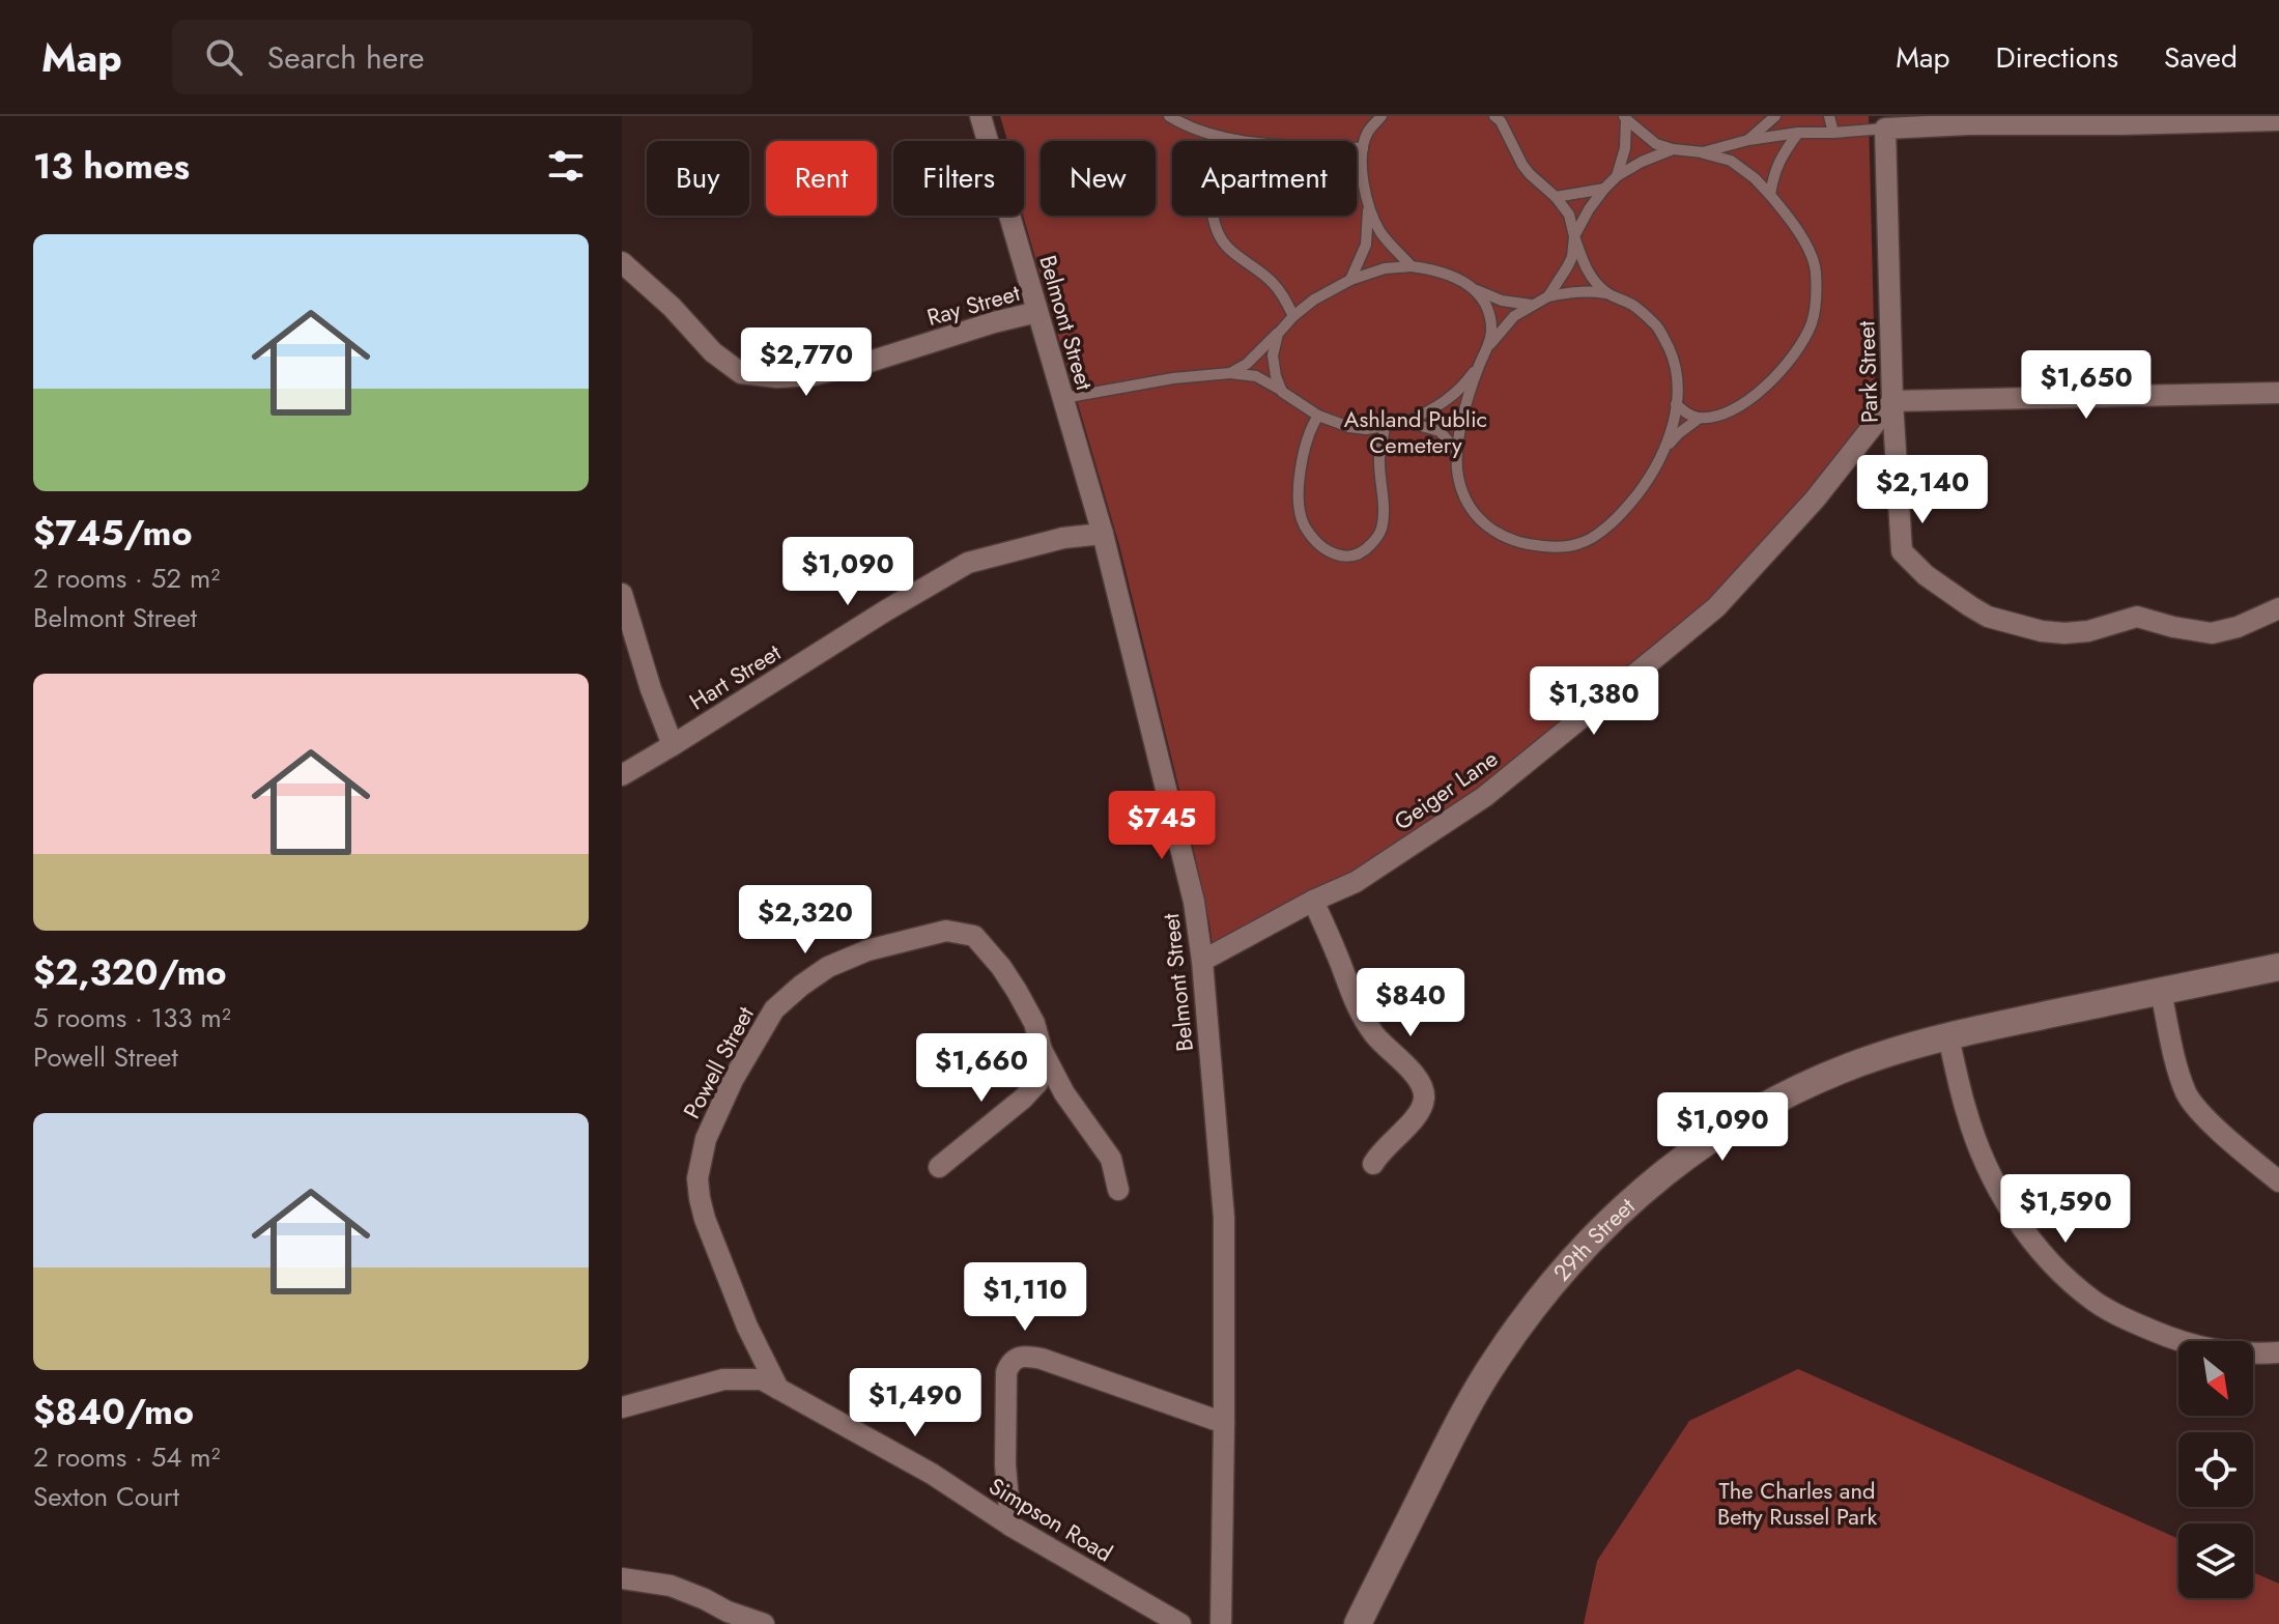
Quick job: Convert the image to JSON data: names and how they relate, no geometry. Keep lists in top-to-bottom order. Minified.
{"streets":{"street":["Ray Street","Belmont Street","Park Street","Hart Street","Geiger Lane","Powell Street","29th Street","Simpson Road"]},"crossings":[["Ray Street","Belmont Street"],["Belmont Street","Hart Street"],["Belmont Street","Geiger Lane"],["Park Street","Geiger Lane"],["Powell Street","Simpson Road"]],"parks":["Ashland Public Cemetery","The Charles and Betty Russel Park"],"north":"bottom right","page":{"header":"Map","search":"Search here","nav":["Map","Directions","Saved"],"heading":"13 homes","chip":["Buy","Rent","Filters","New","Apartment"],"list":[{"name":"$745/mo","note":"2 rooms · 52 m² · Belmont Street"},{"name":"$2,320/mo","note":"5 rooms · 133 m² · Powell Street"},{"name":"$840/mo","note":"2 rooms · 54 m² · Sexton Court"}],"price":["$2,770","$1,650","$2,140","$1,090","$1,380","$745","$2,320","$840","$1,660","$1,090","$1,590","$1,110","$1,490"]}}
